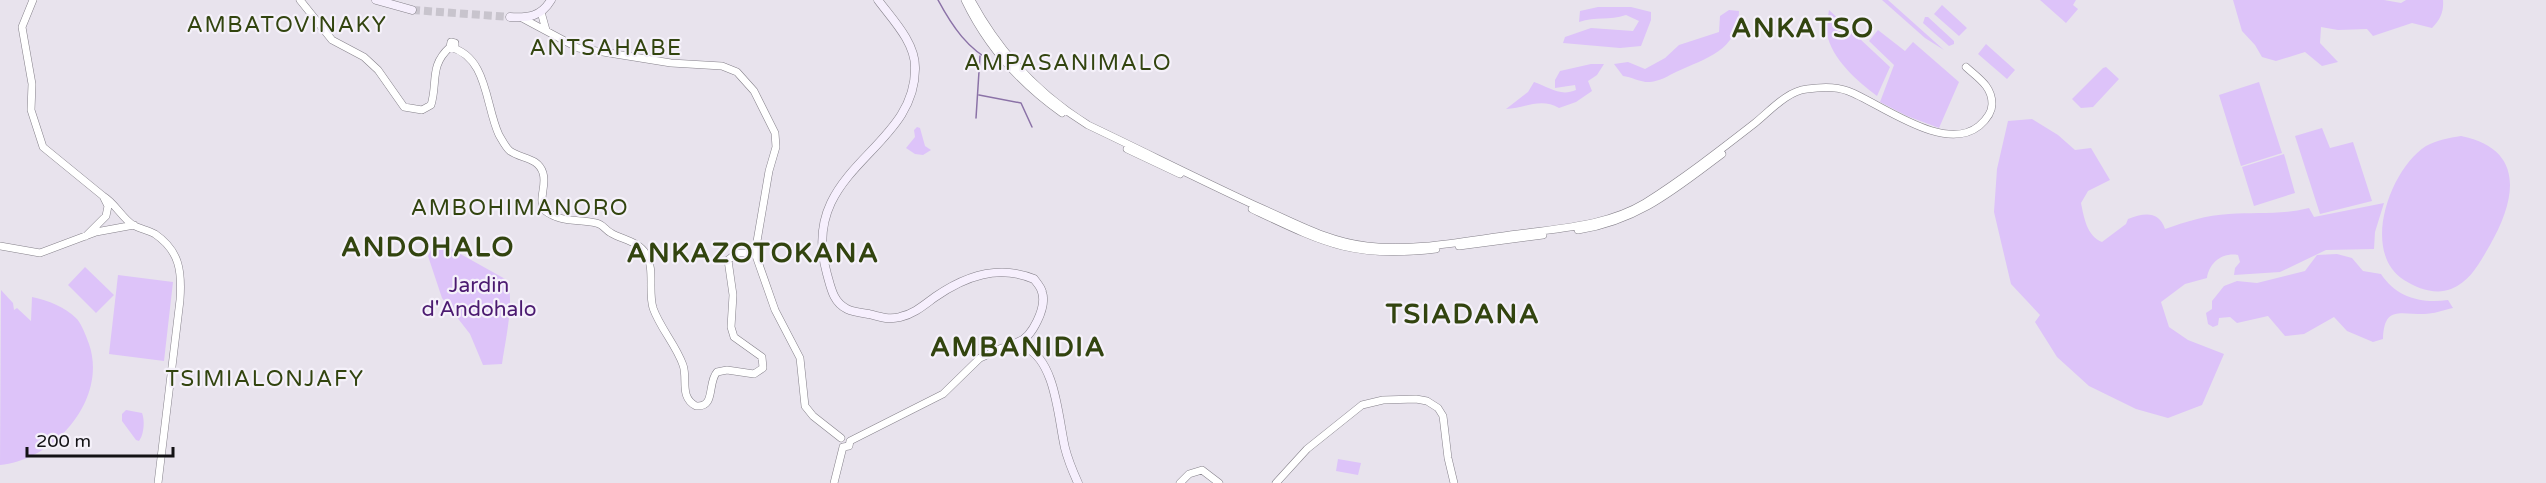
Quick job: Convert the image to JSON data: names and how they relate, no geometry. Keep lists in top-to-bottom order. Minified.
{"districts":["AMBATOVINAKY","ANKATSO","ANTSAHABE","AMPASANIMALO","AMBOHIMANORO","ANDOHALO","ANKAZOTOKANA","TSIADANA","AMBANIDIA","TSIMIALONJAFY"],"parks":["Jardin d'Andohalo"],"scale_bar":"200 m"}
